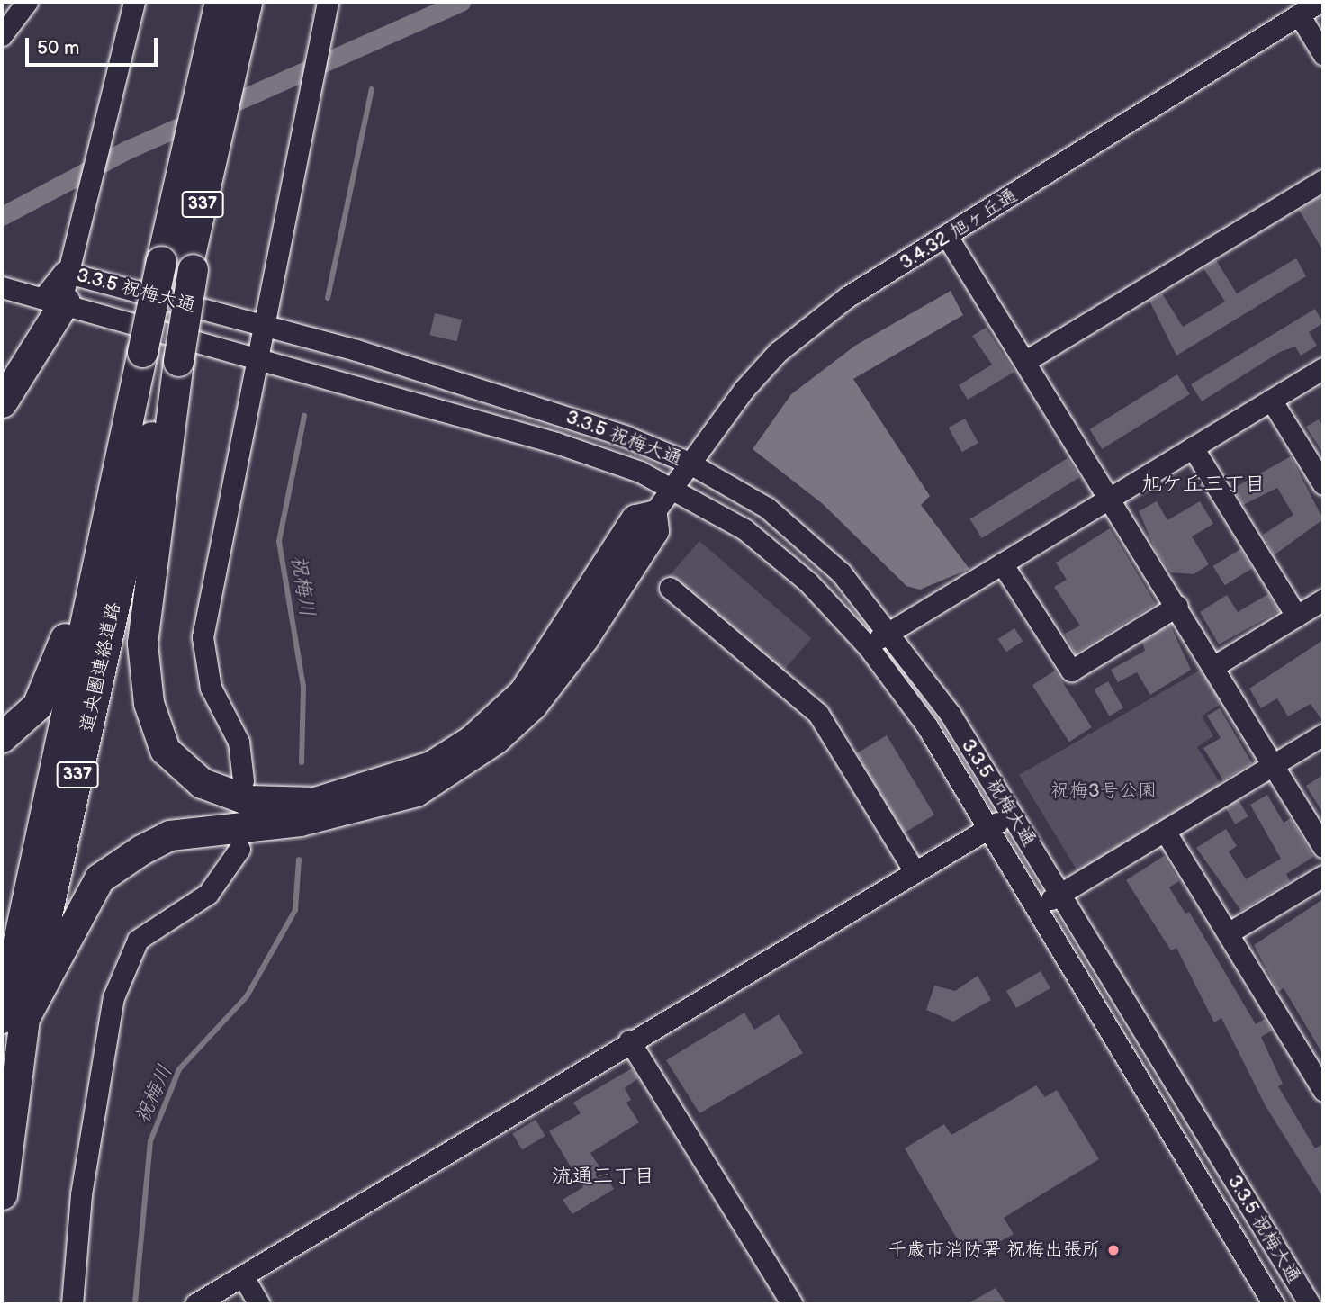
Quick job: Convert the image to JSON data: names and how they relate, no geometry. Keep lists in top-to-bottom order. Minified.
{"streets":{"highway":["337","道央圏連絡道路"],"street":["3.4.32 旭ヶ丘通","3.3.5 祝梅大通"]},"crossings":[["337","道央圏連絡道路"],["3.4.32 旭ヶ丘通","3.3.5 祝梅大通"]],"districts":["旭ケ丘三丁目","流通三丁目"],"water":["祝梅川"],"parks":["祝梅3号公園"],"places":["千歳市消防署 祝梅出張所"],"scale_bar":"50 m"}
